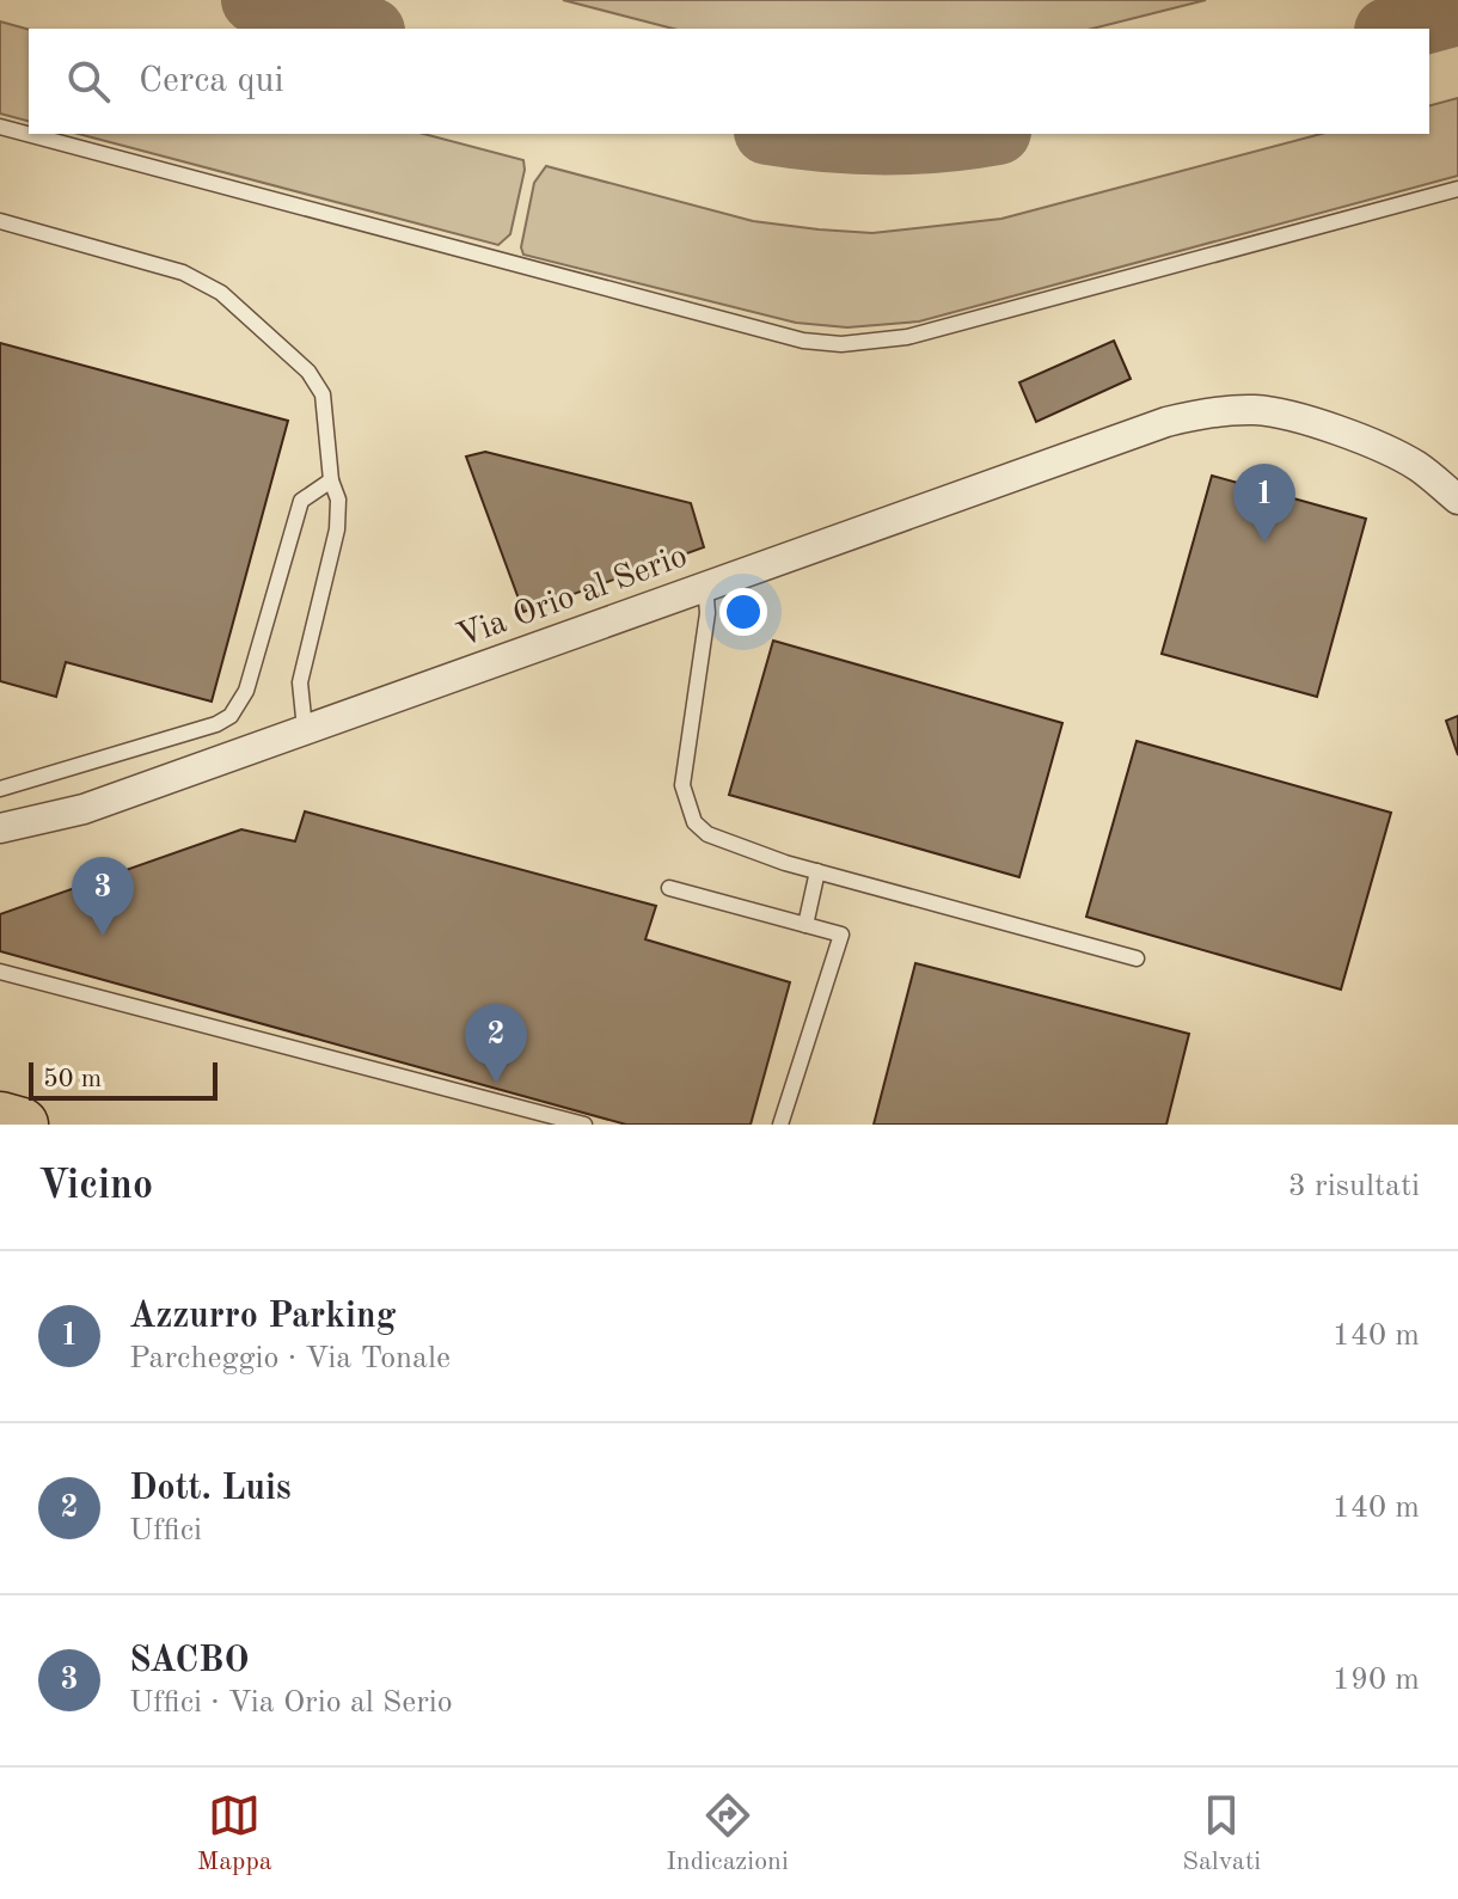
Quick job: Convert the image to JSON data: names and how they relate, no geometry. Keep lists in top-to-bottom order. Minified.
{"streets":{"street":["Via Orio al Serio"]},"scale_bar":"50 m","page":{"search":"Cerca qui","pins":["1","3","2"],"scale":"50 m","heading":["Vicino","3 risultati"],"list":[{"mark":"1","name":"Azzurro Parking","note":"Parcheggio · Via Tonale","value":"140 m"},{"mark":"2","name":"Dott. Luis","note":"Uffici","value":"140 m"},{"mark":"3","name":"SACBO","note":"Uffici · Via Orio al Serio","value":"190 m"}],"nav":["Mappa","Indicazioni","Salvati"]}}
